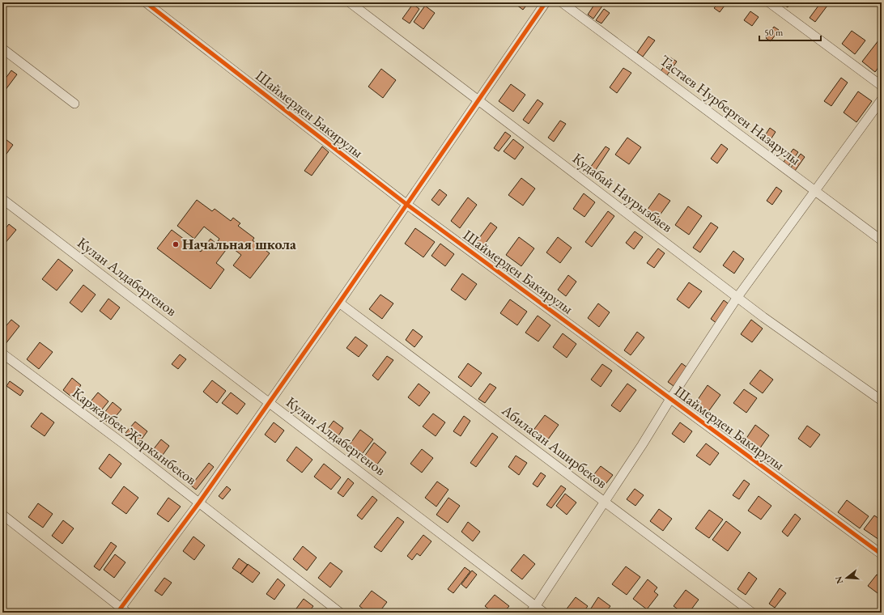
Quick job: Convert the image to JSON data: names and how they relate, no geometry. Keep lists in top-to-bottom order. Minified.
{"streets":{"street":["Тастаев Нурберген Назарулы","Шаймерден Бакирулы","Кудабай Наурызбаев","Кулан Алдабергенов","Каржаубек Жаркынбеков","Абиласан Аширбеков"]},"places":["Начальная школа"],"scale_bar":"50 m","north":"left"}
